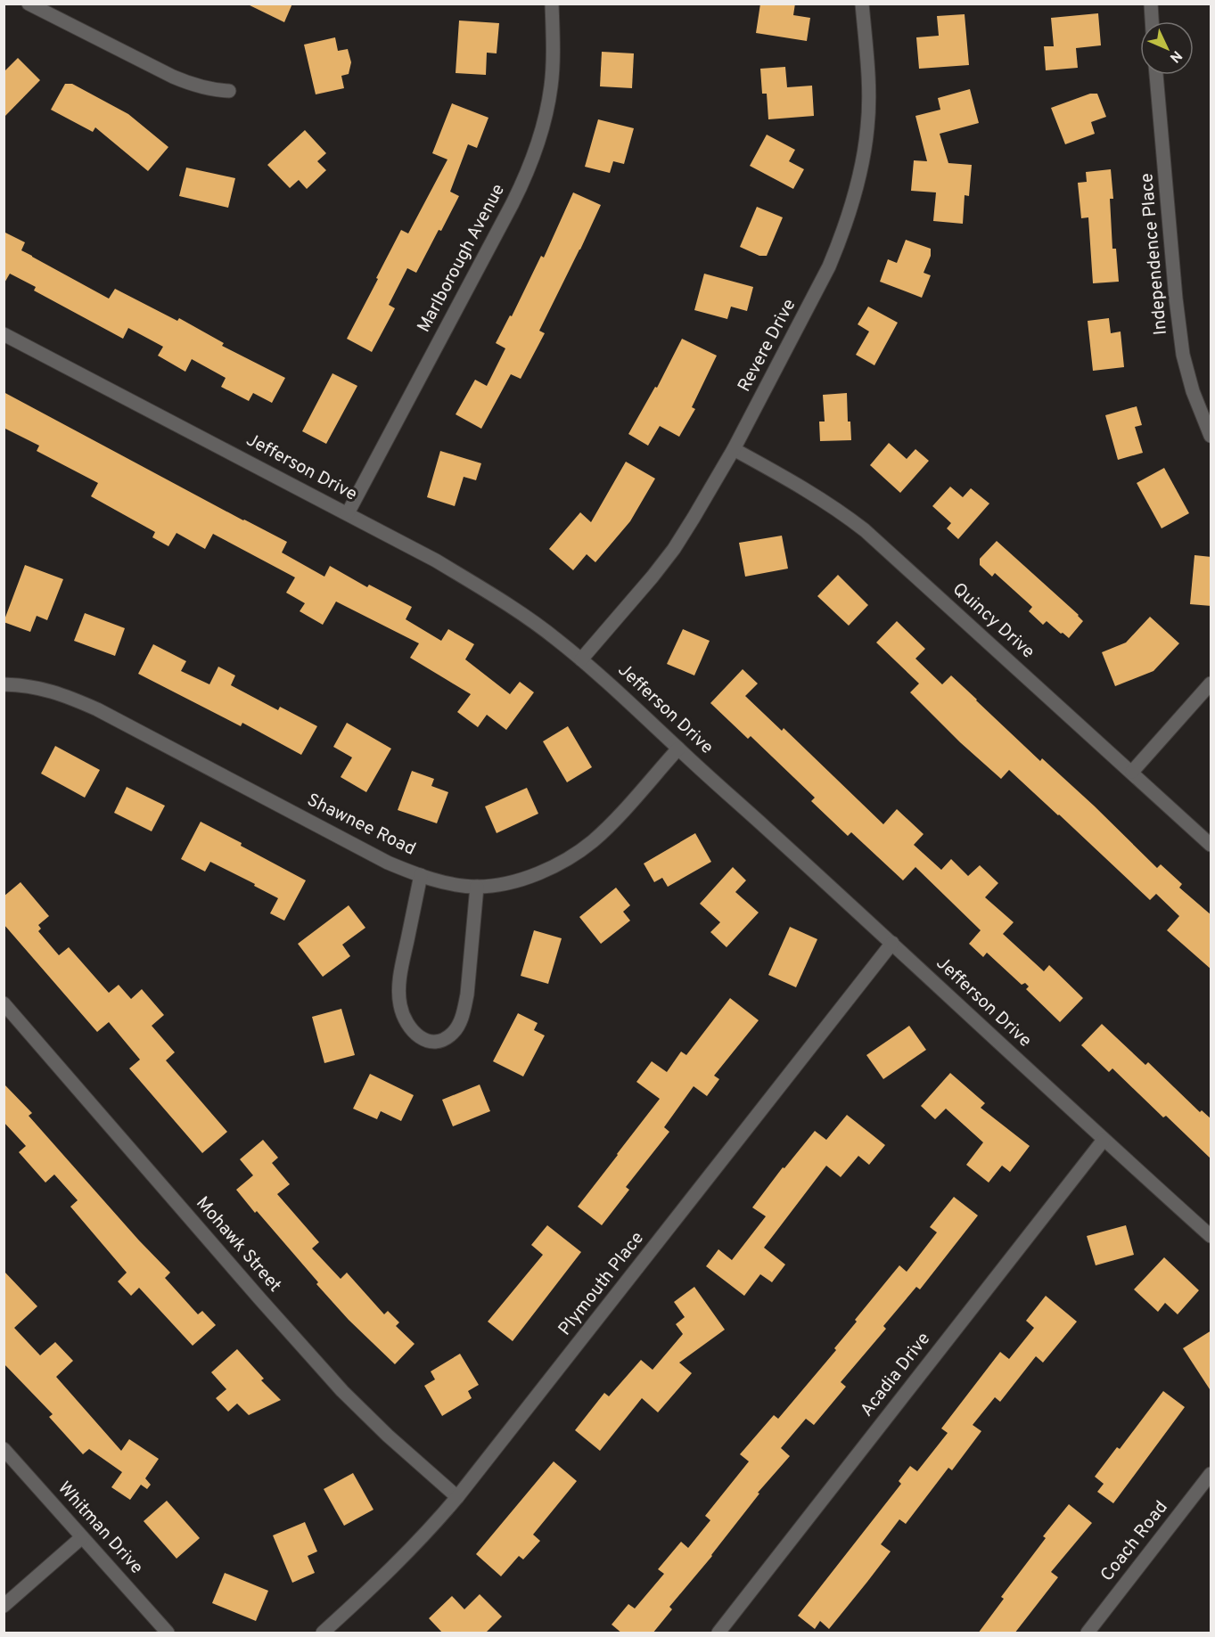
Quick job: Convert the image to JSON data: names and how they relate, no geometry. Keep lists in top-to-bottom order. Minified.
{"streets":{"street":["Independence Place","Marlborough Avenue","Revere Drive","Jefferson Drive","Quincy Drive","Shawnee Road","Mohawk Street","Plymouth Place","Acadia Drive","Whitman Drive","Coach Road"]},"crossings":[["Marlborough Avenue","Jefferson Drive"],["Revere Drive","Jefferson Drive"],["Revere Drive","Quincy Drive"],["Jefferson Drive","Shawnee Road"],["Jefferson Drive","Plymouth Place"],["Jefferson Drive","Acadia Drive"],["Mohawk Street","Plymouth Place"]],"north":"bottom right"}
